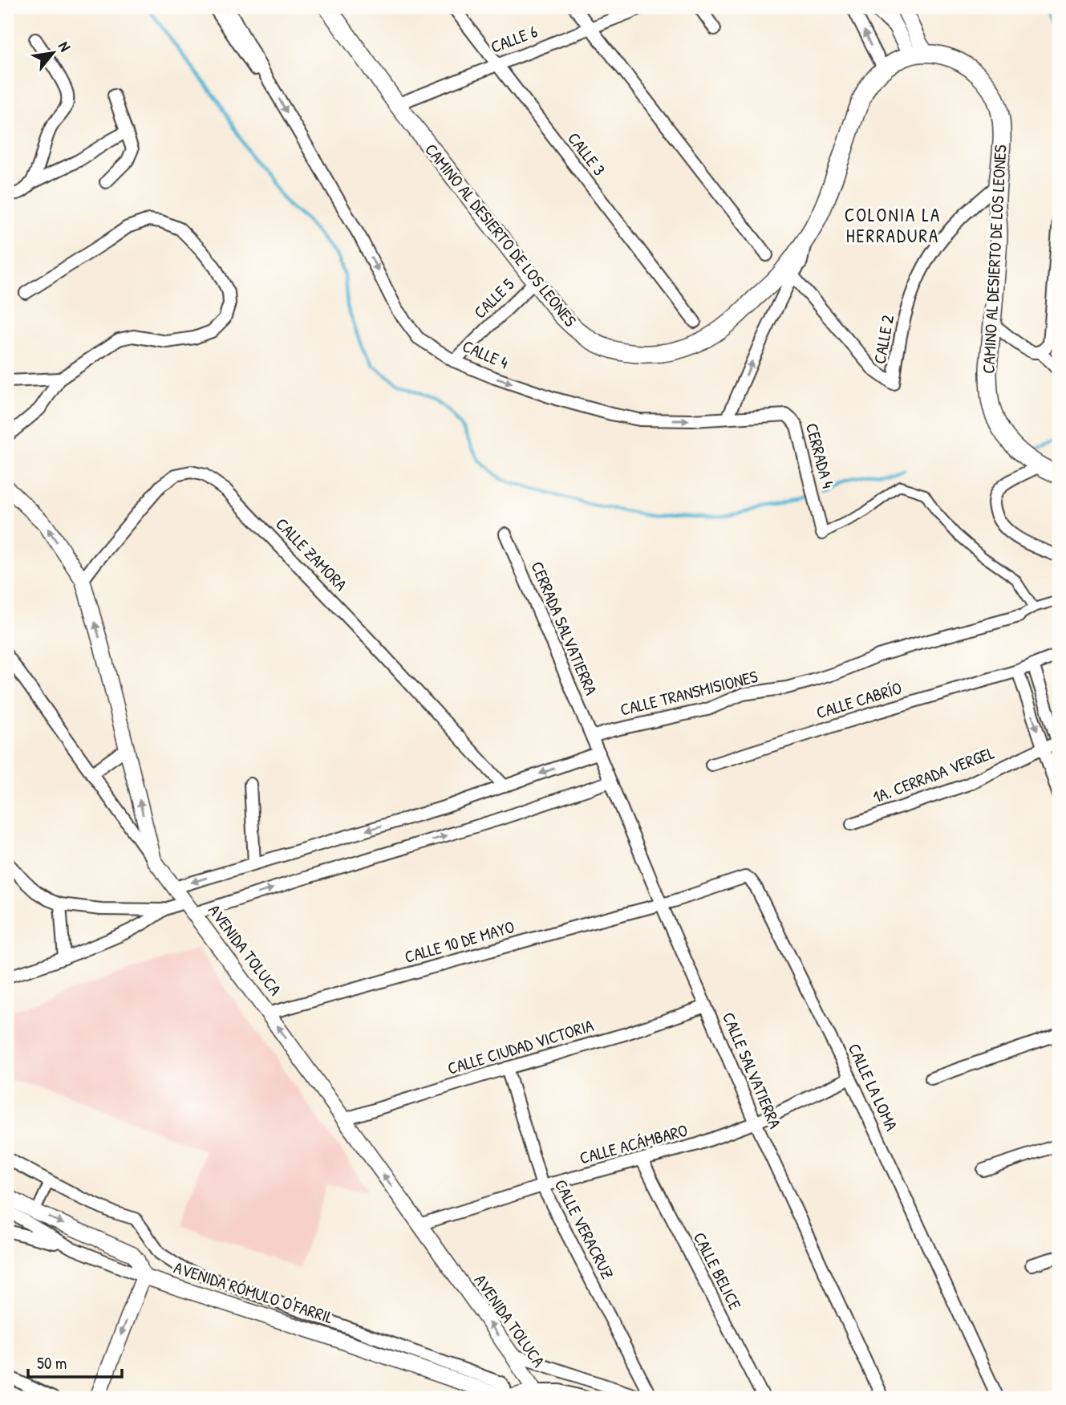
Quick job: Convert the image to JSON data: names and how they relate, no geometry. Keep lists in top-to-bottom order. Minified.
{"streets":{"main road":["CAMINO AL DESIERTO DE LOS LEONES"],"street":["CALLE 6","CALLE 3","CALLE 5","CALLE 2","CALLE 4","CERRADA 4","CALLE ZAMORA","CERRADA SALVATIERRA","CALLE TRANSMISIONES","CALLE CABRÍO","1A. CERRADA VERGEL","CALLE 10 DE MAYO","AVENIDA TOLUCA","CALLE CIUDAD VICTORIA","CALLE SALVATIERRA","CALLE LA LOMA","CALLE ACÁMBARO","CALLE VERACRUZ","CALLE BELICE","AVENIDA RÓMULO O'FARRIL"]},"crossings":[["CALLE 6","CALLE 3"],["CALLE 6","CAMINO AL DESIERTO DE LOS LEONES"],["CAMINO AL DESIERTO DE LOS LEONES","CALLE 5"],["CAMINO AL DESIERTO DE LOS LEONES","CALLE 2"],["CALLE 5","CALLE 4"],["CALLE 4","CERRADA 4"],["CALLE ZAMORA","AVENIDA TOLUCA"],["CERRADA SALVATIERRA","CALLE TRANSMISIONES"],["CALLE 10 DE MAYO","AVENIDA TOLUCA"],["CALLE 10 DE MAYO","CALLE SALVATIERRA"],["CALLE 10 DE MAYO","CALLE LA LOMA"],["AVENIDA TOLUCA","CALLE CIUDAD VICTORIA"],["AVENIDA TOLUCA","CALLE ACÁMBARO"],["CALLE CIUDAD VICTORIA","CALLE SALVATIERRA"],["CALLE CIUDAD VICTORIA","CALLE VERACRUZ"],["CALLE SALVATIERRA","CALLE LA LOMA"],["CALLE SALVATIERRA","CALLE ACÁMBARO"],["CALLE LA LOMA","CALLE ACÁMBARO"],["CALLE ACÁMBARO","CALLE VERACRUZ"],["CALLE ACÁMBARO","CALLE BELICE"]],"one_way":["CALLE 4"],"districts":["COLONIA LA HERRADURA"],"scale_bar":"50 m","north":"top right"}
